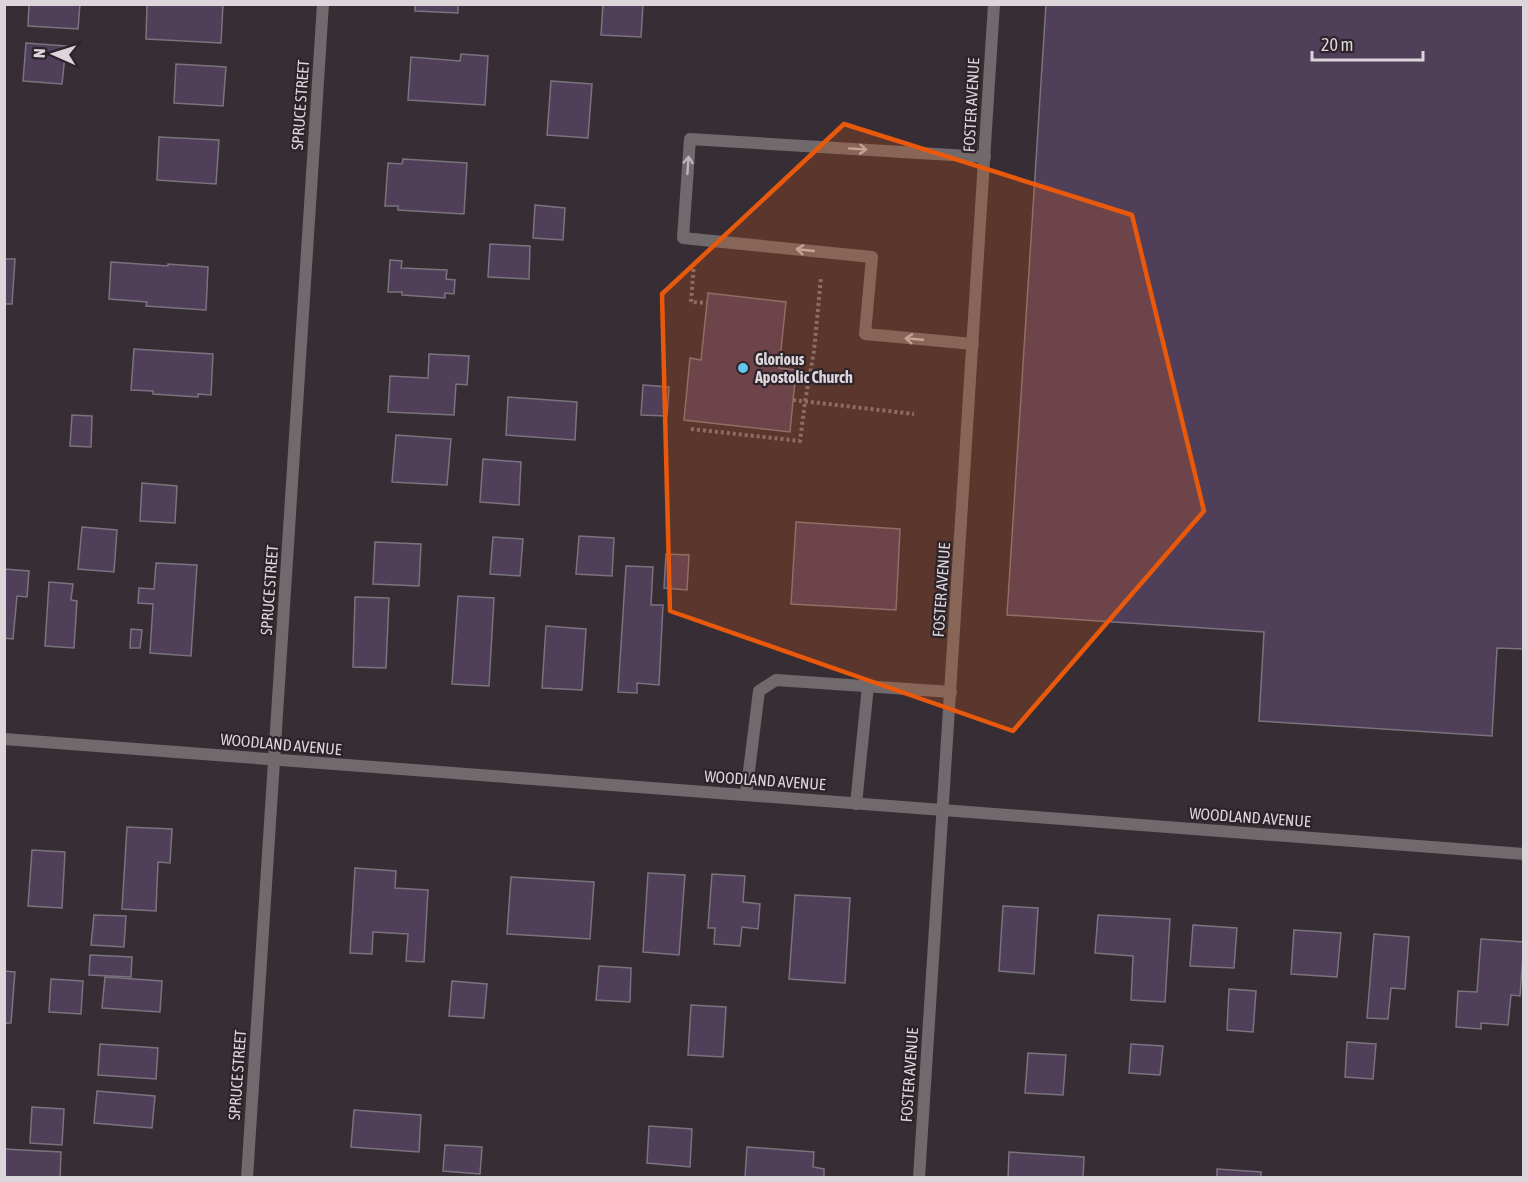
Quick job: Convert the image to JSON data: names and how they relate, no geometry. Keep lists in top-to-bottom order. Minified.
{"streets":{"street":["SPRUCE STREET","FOSTER AVENUE","WOODLAND AVENUE"]},"crossings":[["SPRUCE STREET","WOODLAND AVENUE"],["FOSTER AVENUE","WOODLAND AVENUE"]],"places":["Glorious Apostolic Church"],"scale_bar":"20 m","north":"left"}
